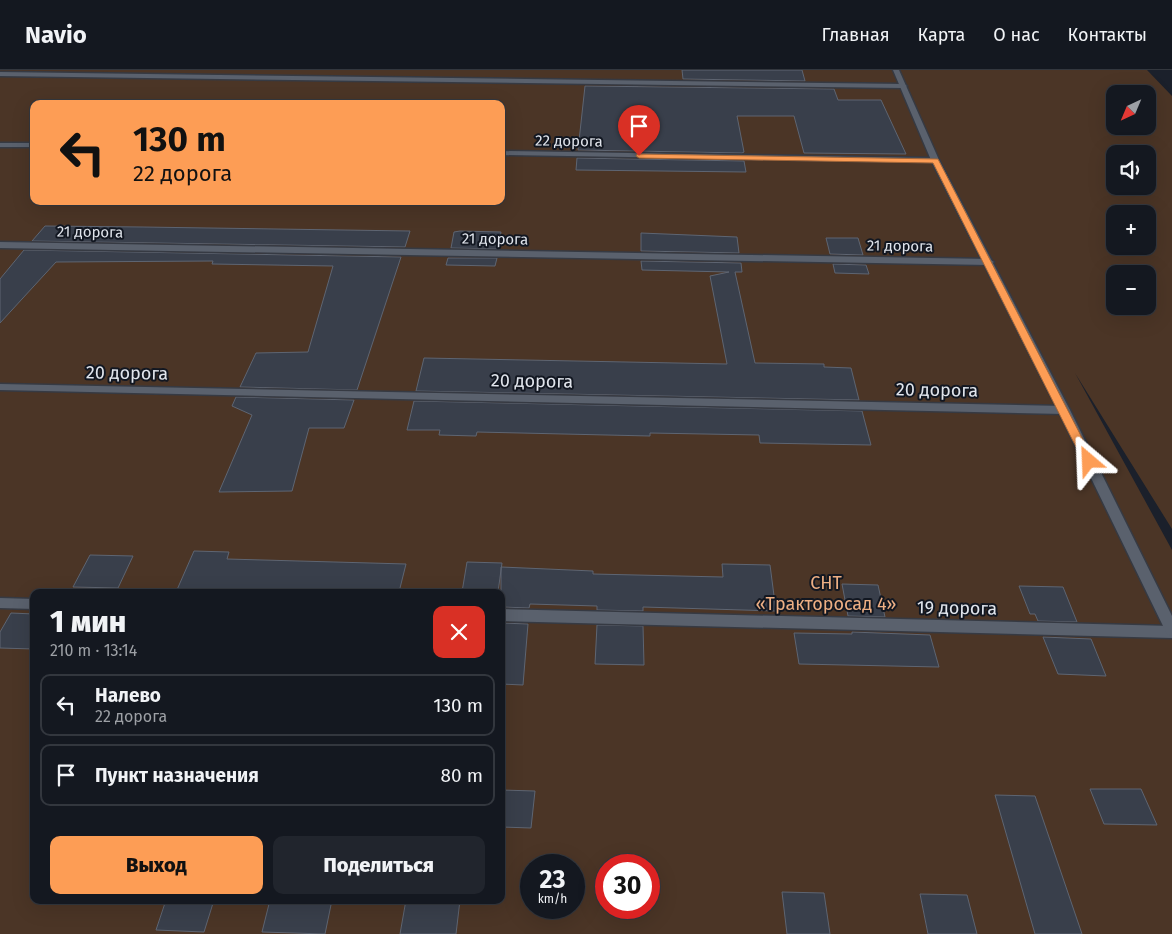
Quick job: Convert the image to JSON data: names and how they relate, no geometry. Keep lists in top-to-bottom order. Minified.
{"streets":{"street":["22 дорога","21 дорога","20 дорога","19 дорога"]},"parks":["СНТ «Тракторосад 4»"],"north":"bottom left","page":{"header":"Navio","nav":["Главная","Карта","О нас","Контакты"],"map_buttons":["+","−"],"turn":["130 m","22 дорога"],"heading":["1 мин","210 m · 13:14"],"list":[{"name":"Налево","note":"22 дорога","value":"130 m"},{"name":"Пункт назначения","value":"80 m"}],"buttons":["Выход","Поделиться"],"speed":"23 km/h","limit":"30"}}
